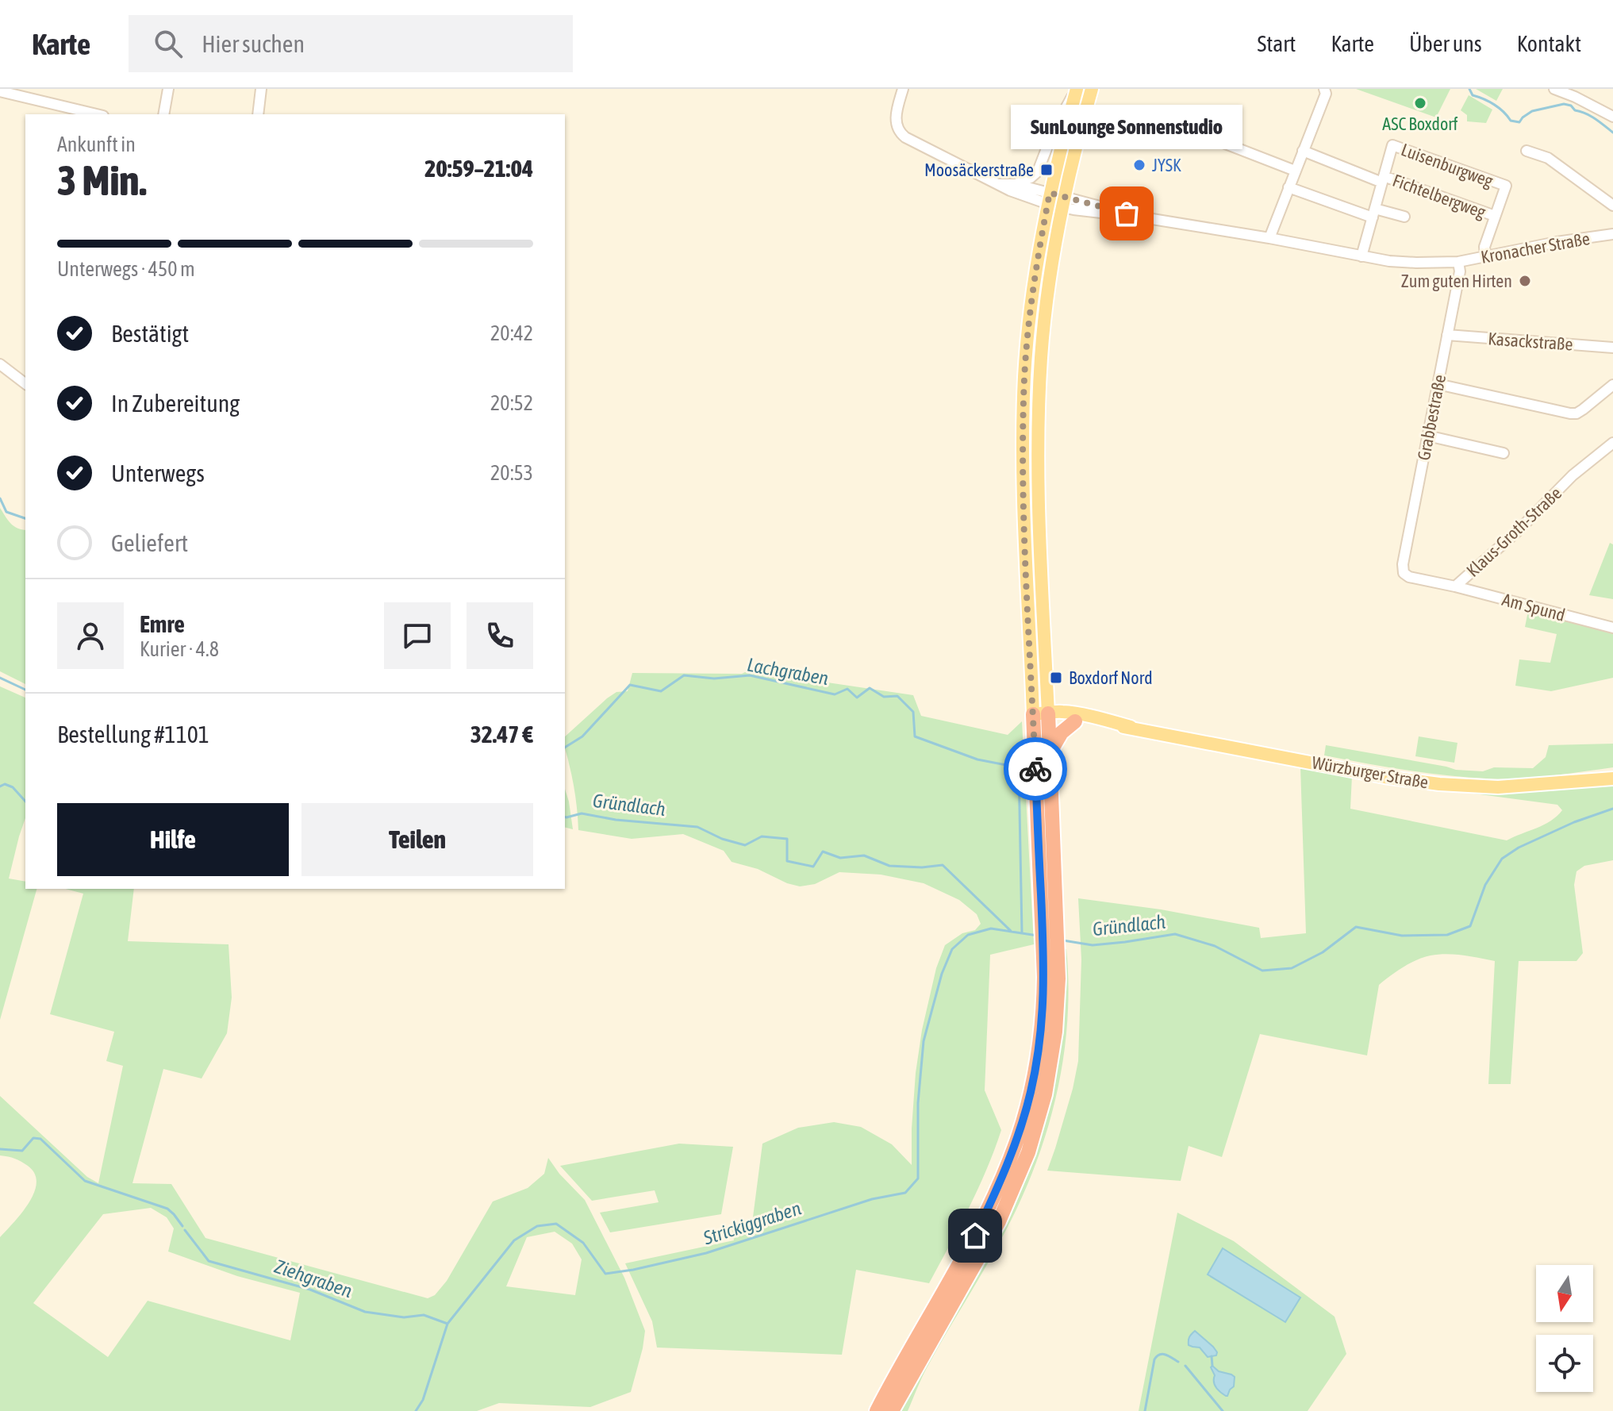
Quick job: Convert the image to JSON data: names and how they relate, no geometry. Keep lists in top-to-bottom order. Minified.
{"streets":{"main road":["Würzburger Straße"],"street":["Luisenburgweg","Fichtelbergweg","Kronacher Straße","Kasackstraße","Grabbestraße","Klaus-Groth-Straße","Am Spund"]},"crossings":[["Luisenburgweg","Fichtelbergweg"],["Luisenburgweg","Kronacher Straße"],["Kronacher Straße","Grabbestraße"],["Kasackstraße","Grabbestraße"],["Grabbestraße","Klaus-Groth-Straße"],["Klaus-Groth-Straße","Am Spund"]],"water":["Lachgraben","Gründlach","Strickiggraben","Ziehgraben"],"places":{"other":["ASC Boxdorf","JYSK","SunLounge Sonnenstudio","Zum guten Hirten"],"transit":["Moosäckerstraße","Boxdorf Nord"]},"north":"bottom","page":{"header":"Karte","search":"Hier suchen","nav":["Start","Karte","Über uns","Kontakt"],"bubble":"SunLounge Sonnenstudio","heading":["3 Min.","Ankunft in","20:59–21:04"],"panel":["Emre","Kurier · 4.8","Bestellung #1101","32.47 €"],"bar":"Unterwegs · 450 m","list":[["Bestätigt","20:42"],["In Zubereitung","20:52"],["Unterwegs","20:53"],"Geliefert"],"buttons":["Hilfe","Teilen"]}}
